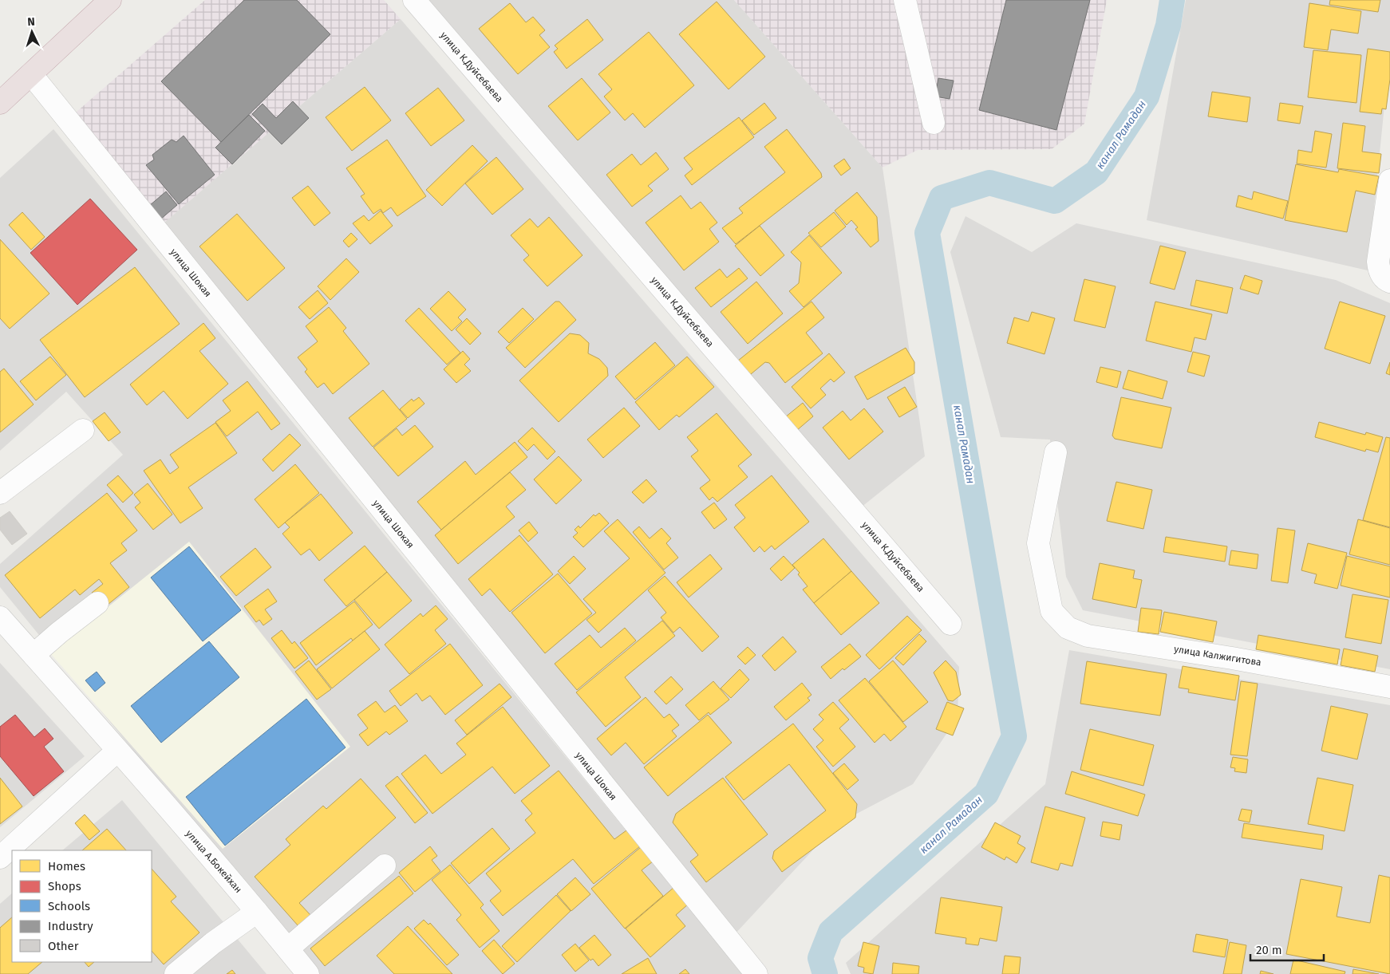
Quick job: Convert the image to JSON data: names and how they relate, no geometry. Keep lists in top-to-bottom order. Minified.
{"streets":{"street":["улица К.Дуйсебаева","улица Шокая","улица Калжигитова","улица А.Бокейхан"]},"water":["канал Рамадан"],"legend":["Homes","Shops","Schools","Industry","Other"],"scale_bar":"20 m","north":"top"}
